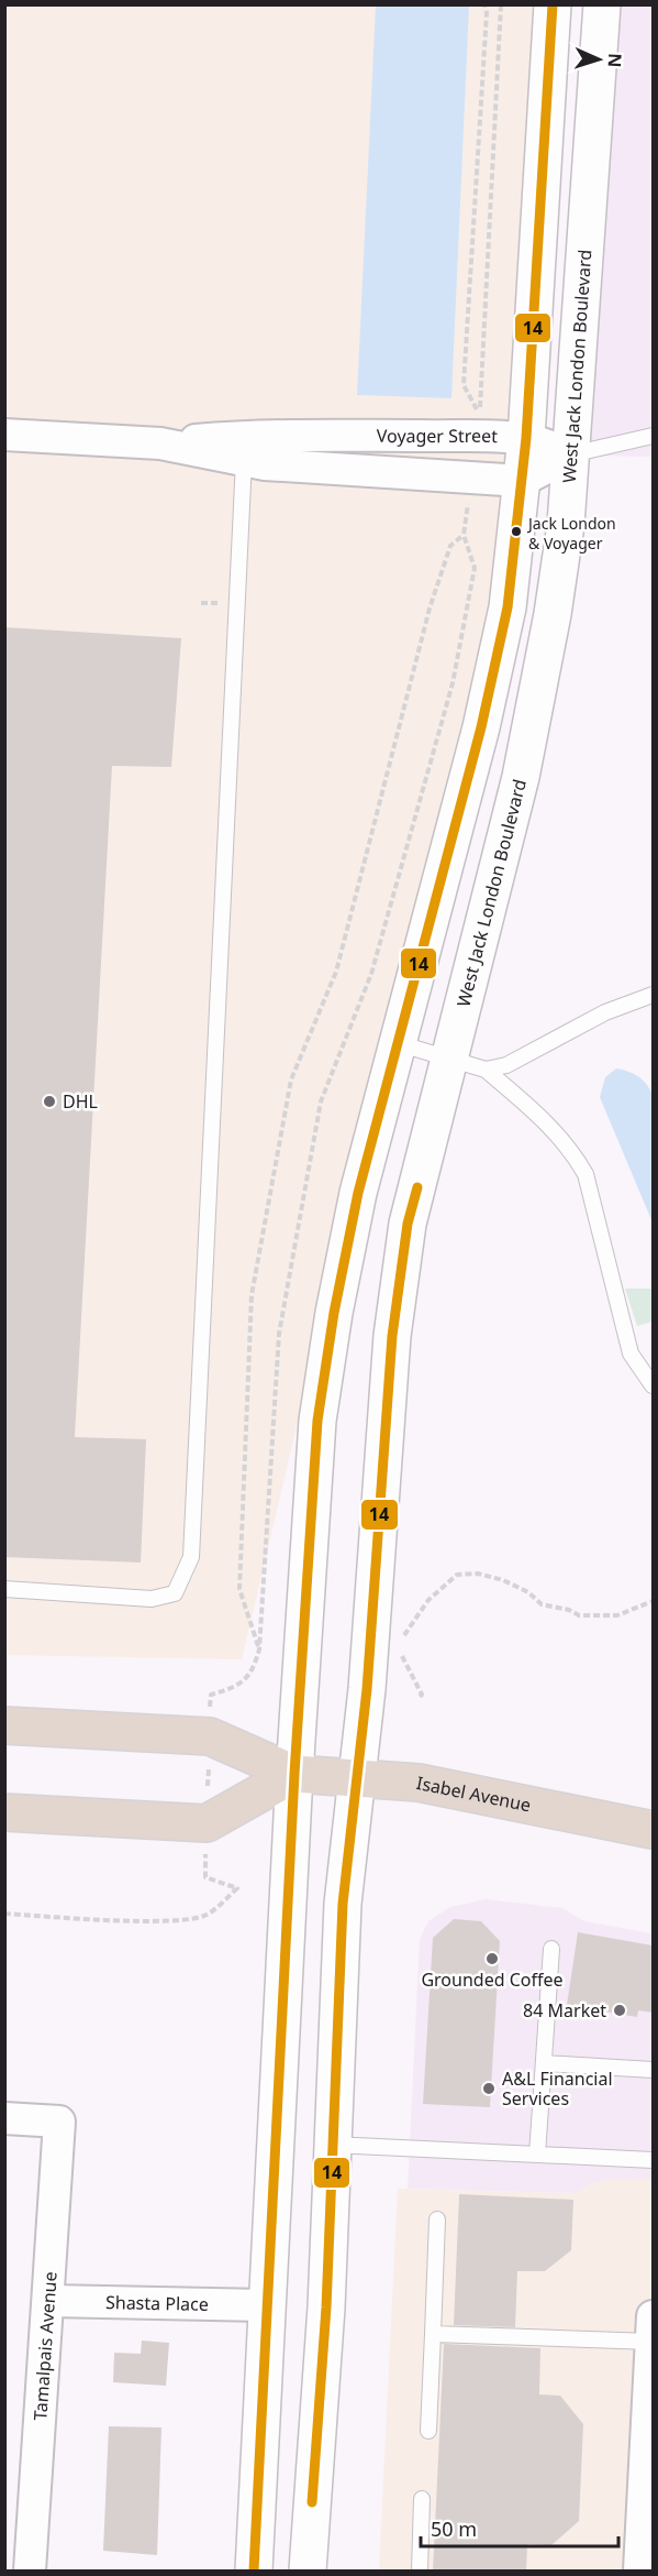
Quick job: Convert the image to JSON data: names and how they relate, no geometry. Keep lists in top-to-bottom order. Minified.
{"streets":{"highway":["Isabel Avenue"],"main road":["West Jack London Boulevard"],"street":["Voyager Street","Shasta Place","Tamalpais Avenue"]},"crossings":[["West Jack London Boulevard","Voyager Street"],["West Jack London Boulevard","Isabel Avenue"],["Shasta Place","Tamalpais Avenue"]],"places":["Jack London & Voyager","DHL","Grounded Coffee","84 Market","A&L Financial Services"],"lines":["transit line 14"],"scale_bar":"50 m","north":"right"}
